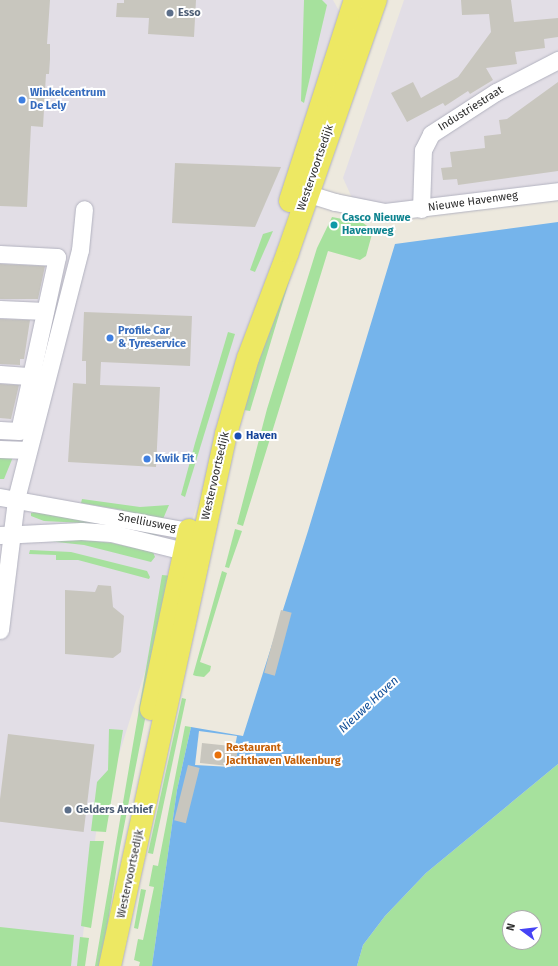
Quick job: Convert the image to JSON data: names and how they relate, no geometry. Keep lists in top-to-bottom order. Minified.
{"streets":{"main road":["Westervoortsedijk"],"street":["Industriestraat","Nieuwe Havenweg","Snelliusweg"]},"crossings":[["Industriestraat","Nieuwe Havenweg"],["Westervoortsedijk","Nieuwe Havenweg"],["Westervoortsedijk","Snelliusweg"]],"water":["Nieuwe Haven"],"places":["Esso","Winkelcentrum De Lely","Casco Nieuwe Havenweg","Profile Car & Tyreservice","Haven","Kwik Fit","Restaurant Jachthaven Valkenburg","Gelders Archief"],"north":"left"}
